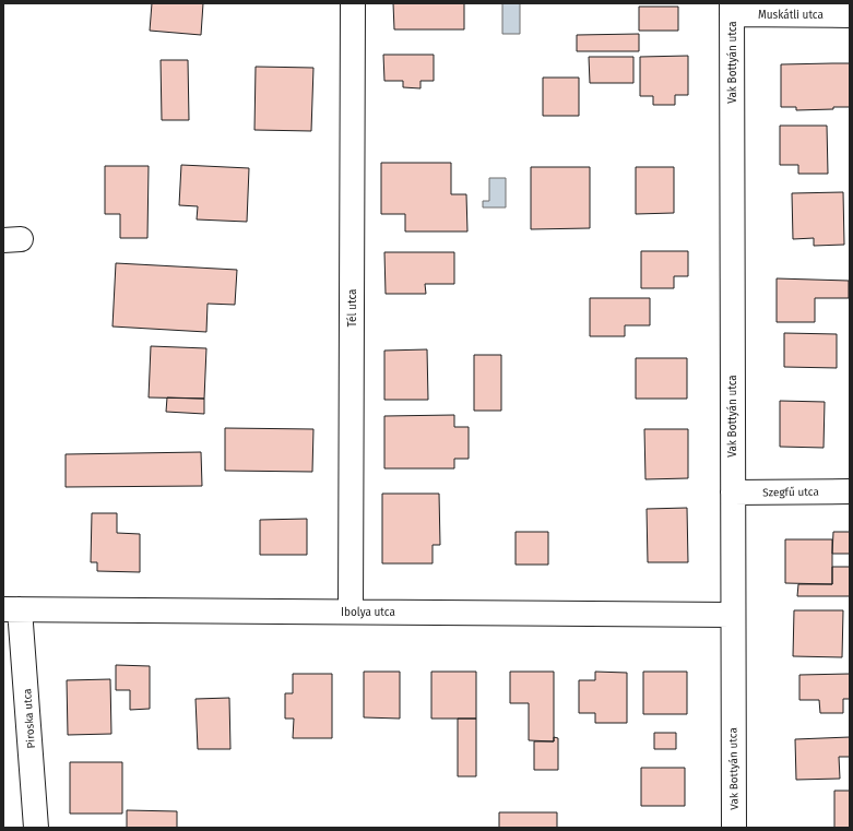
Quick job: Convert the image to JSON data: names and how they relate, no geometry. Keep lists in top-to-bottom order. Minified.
{"streets":{"street":["Muskátli utca","Vak Bottyán utca","Tél utca","Szegfű utca","Ibolya utca","Piroska utca"]},"crossings":[["Muskátli utca","Vak Bottyán utca"],["Vak Bottyán utca","Szegfű utca"],["Vak Bottyán utca","Ibolya utca"],["Tél utca","Ibolya utca"],["Ibolya utca","Piroska utca"]]}
